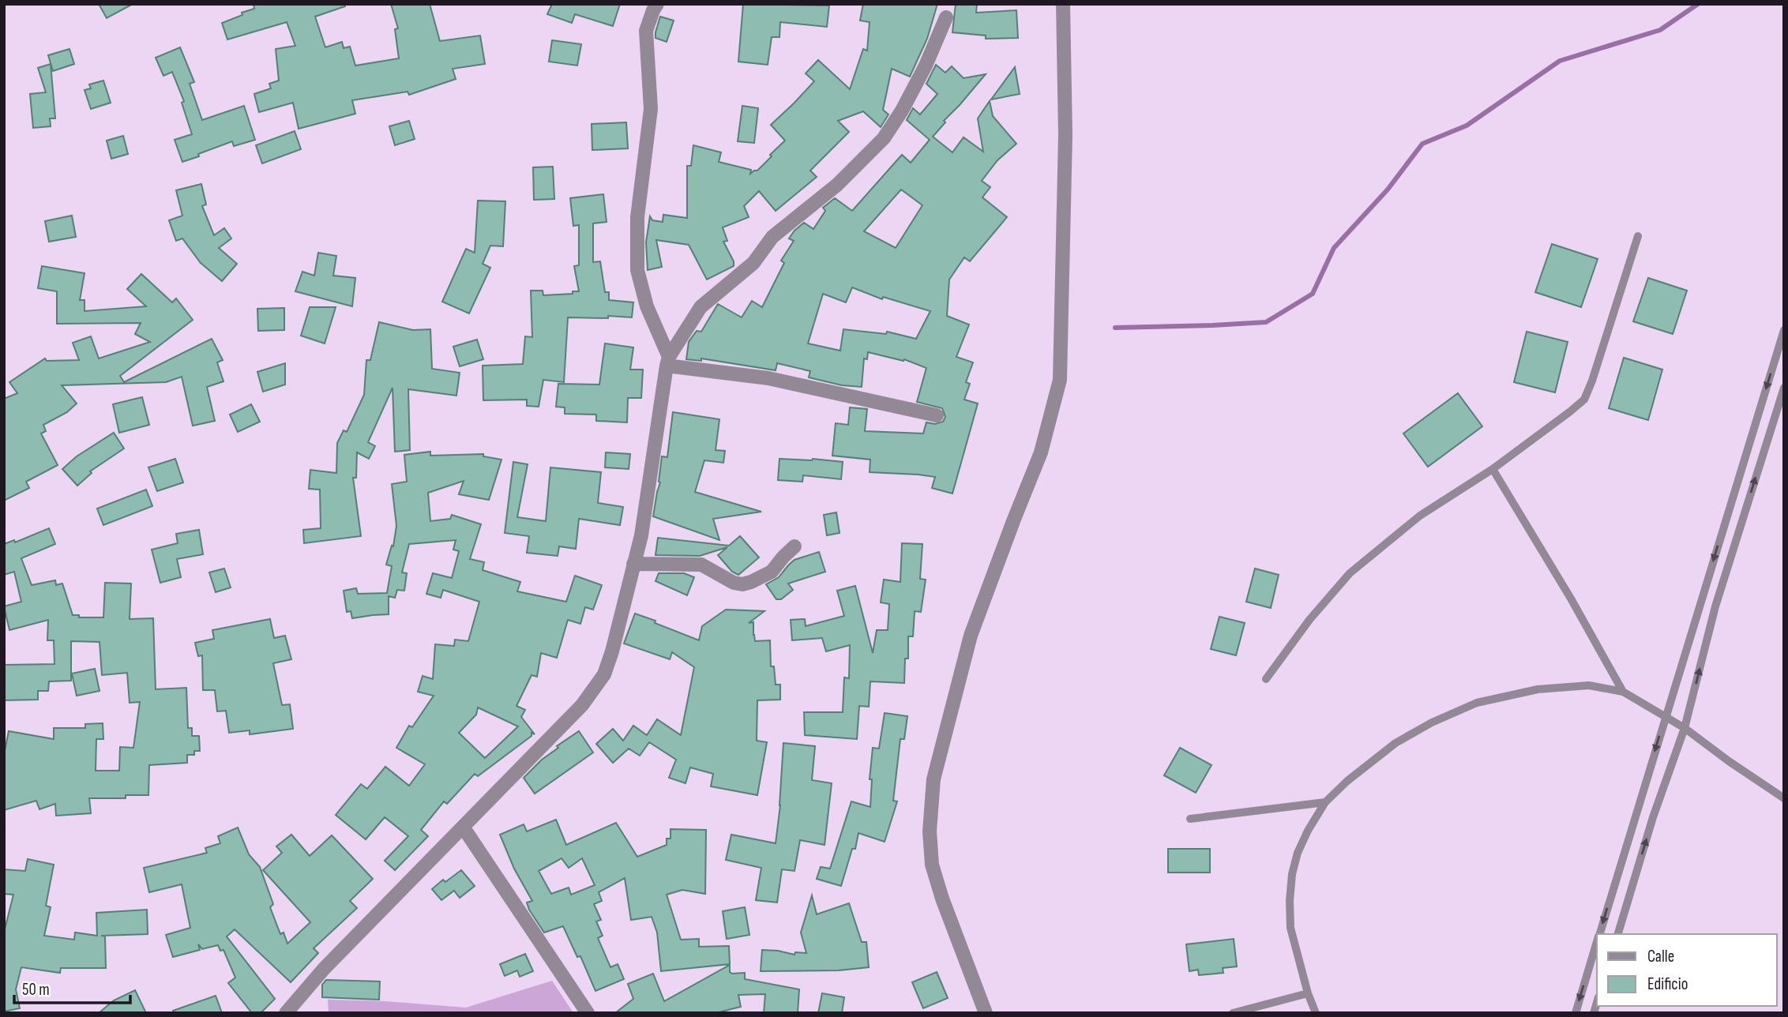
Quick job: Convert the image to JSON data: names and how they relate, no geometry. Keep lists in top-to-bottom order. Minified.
{"legend":["Calle","Edificio"],"scale_bar":"50 m"}
